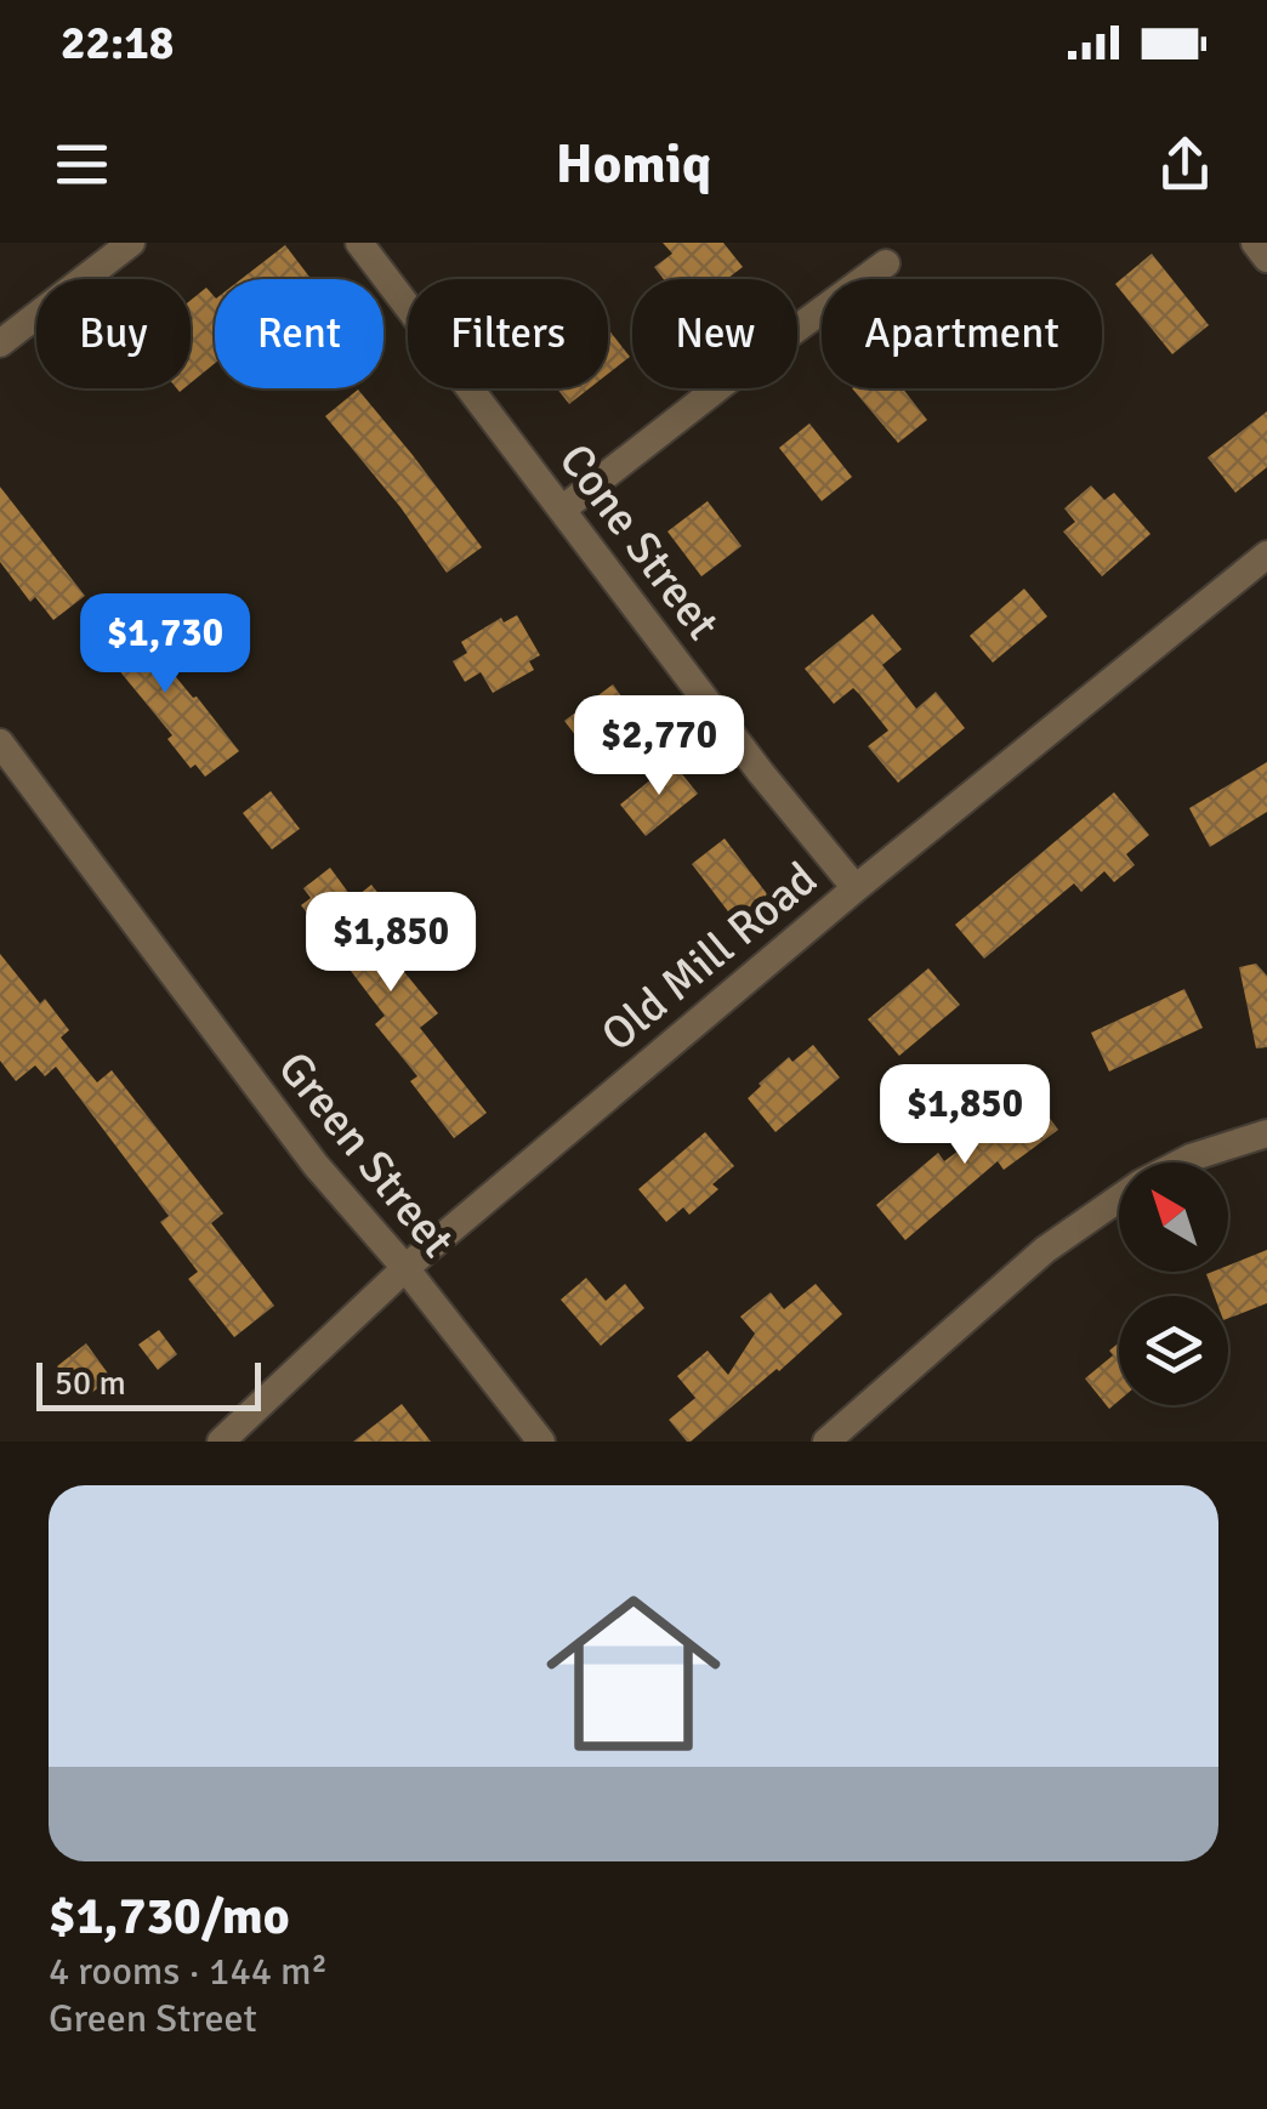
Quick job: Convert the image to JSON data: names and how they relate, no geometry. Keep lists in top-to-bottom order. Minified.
{"streets":{"street":["Cone Street","Old Mill Road","Green Street"]},"crossings":[["Cone Street","Old Mill Road"],["Old Mill Road","Green Street"]],"scale_bar":"50 m","north":"top left","page":{"status":"22:18","header":"Homiq","chip":["Buy","Rent","Filters","New","Apartment"],"price":["$1,730","$2,770","$1,850","$1,850"],"scale":"50 m","list":[{"name":"$1,730/mo","note":"4 rooms · 144 m² · Green Street"}]}}
